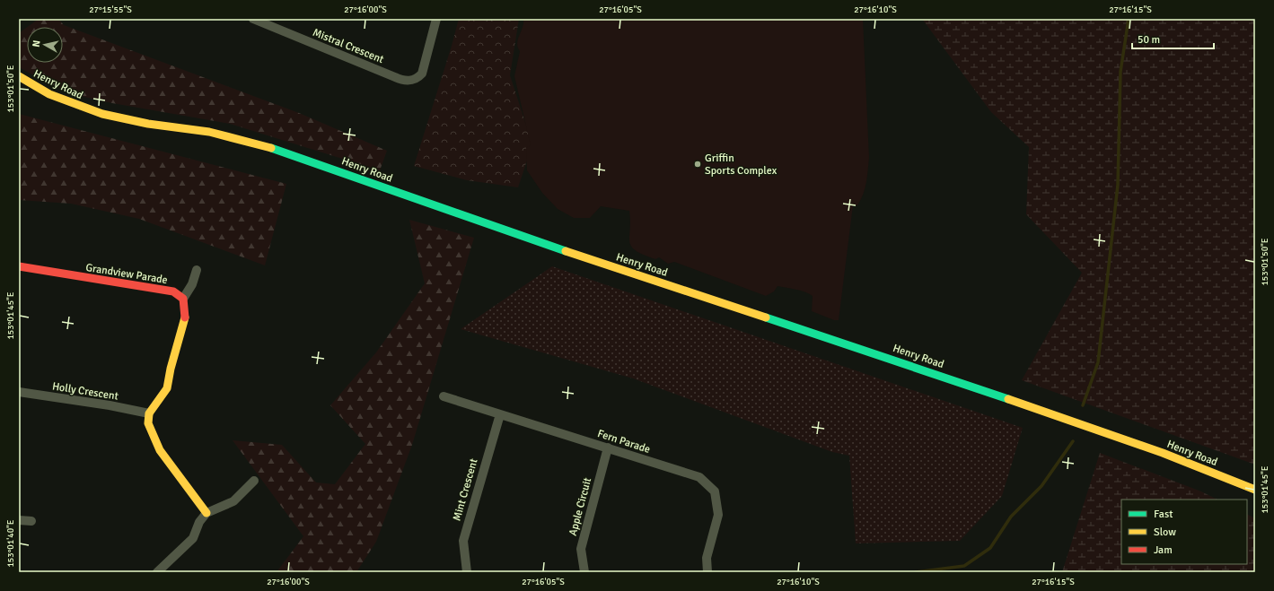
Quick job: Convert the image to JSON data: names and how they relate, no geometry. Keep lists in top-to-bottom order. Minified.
{"streets":{"main road":["Henry Road","Grandview Parade"],"street":["Mistral Crescent","Holly Crescent","Fern Parade","Mint Crescent","Apple Circuit"]},"crossings":[["Fern Parade","Mint Crescent"],["Fern Parade","Apple Circuit"]],"places":["Griffin Sports Complex"],"legend":["Fast","Slow","Jam"],"scale_bar":"50 m","north":"left","coordinates":["27°15'55\"S","27°16'00\"S","27°16'05\"S","27°16'10\"S","27°16'15\"S","153°01'50\"E","153°01'45\"E","153°01'40\"E"]}
